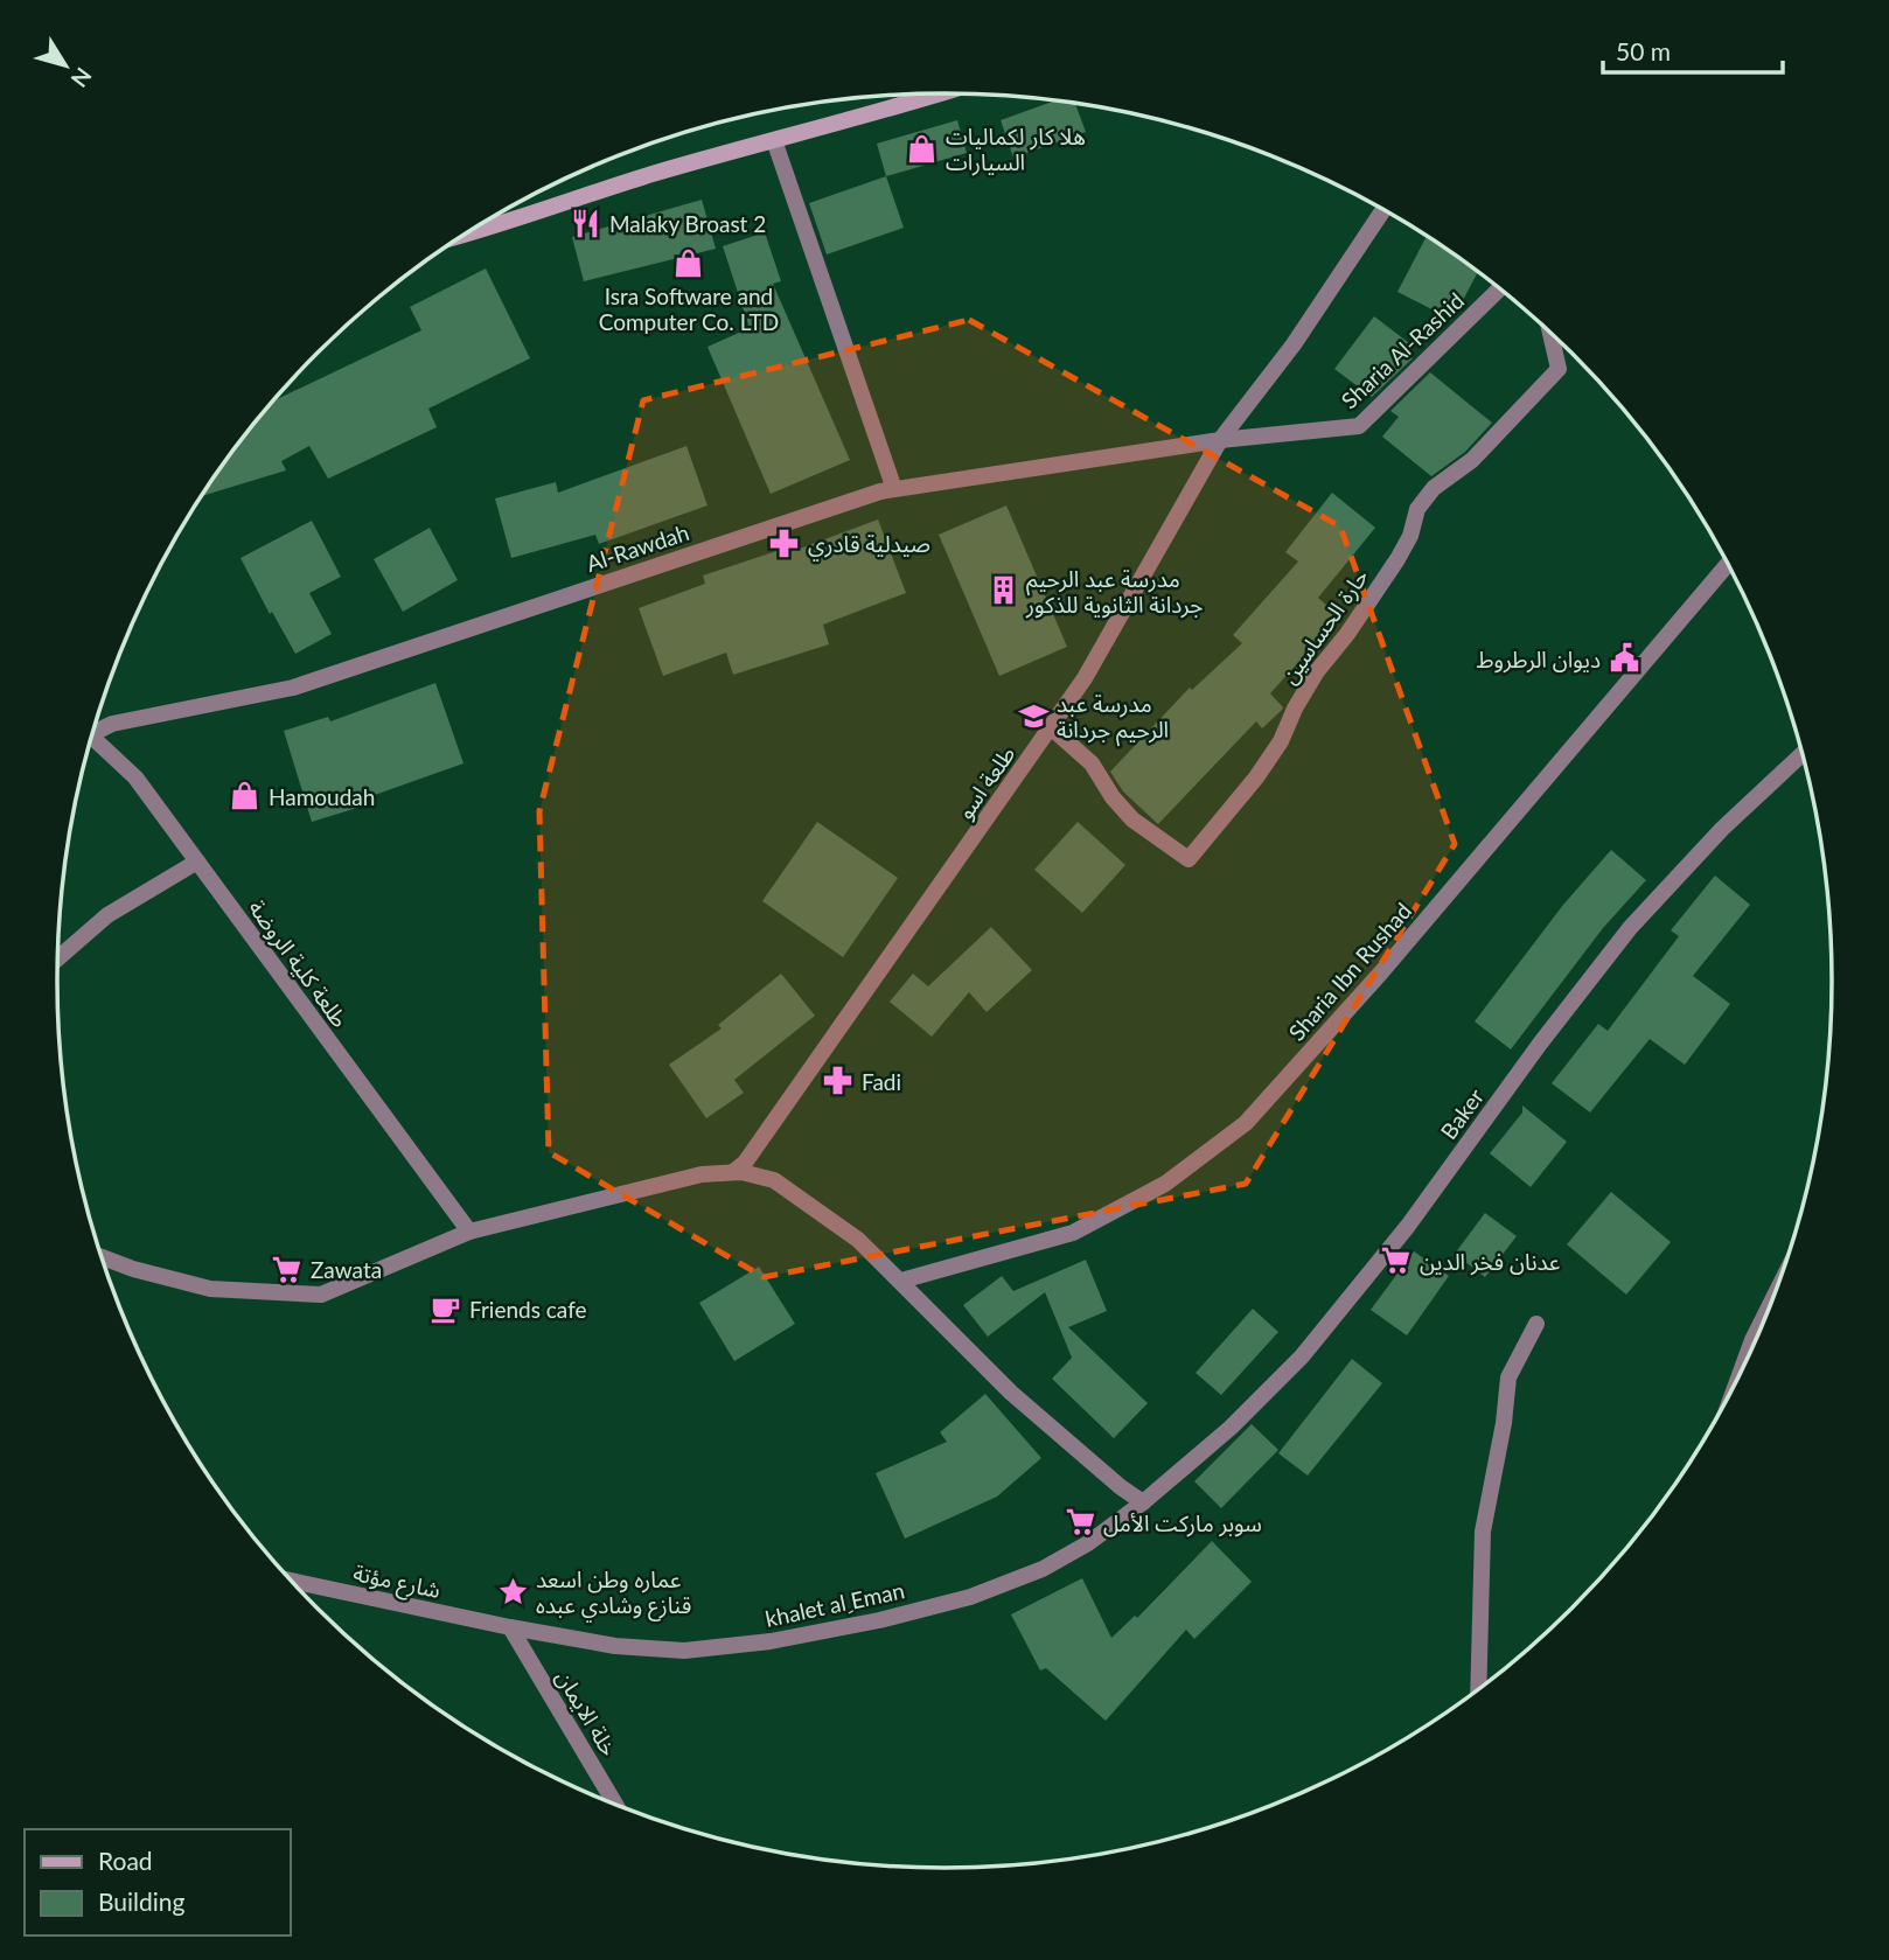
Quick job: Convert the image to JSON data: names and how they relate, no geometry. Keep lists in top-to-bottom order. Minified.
{"streets":{"street":["Sharia Al-Rashid","Al-Rawdah","حارة الحساسين","طلعة اسو","طلعة كلية الروضة","Sharia Ibn Rushad","Baker","شارع مؤتة","khalet al ِEman","خلة الايمان"]},"crossings":[["Sharia Al-Rashid","Al-Rawdah"],["Sharia Al-Rashid","طلعة اسو"],["Al-Rawdah","طلعة اسو"],["حارة الحساسين","طلعة اسو"],["Baker","khalet al ِEman"],["شارع مؤتة","khalet al ِEman"],["شارع مؤتة","خلة الايمان"],["khalet al ِEman","خلة الايمان"]],"places":{"shop":["هلا كار لكماليات السيارات","Isra Software and Computer Co. LTD","Hamoudah"],"restaurant":["Malaky Broast 2"],"pharmacy":["صيدلية قادري","Fadi"],"building":["مدرسة عبد الرحيم جردانة الثانوية للذكور"],"public building":["ديوان الرطروط"],"school or university":["مدرسة عبد الرحيم جردانة"],"supermarket":["عدنان فخر الدين","Zawata","سوبر ماركت الأمل"],"cafe":["Friends cafe"],"place":["عماره وطن اسعد قنازع وشادي عبده"]},"legend":["Road","Building"],"scale_bar":"50 m","north":"bottom right"}
